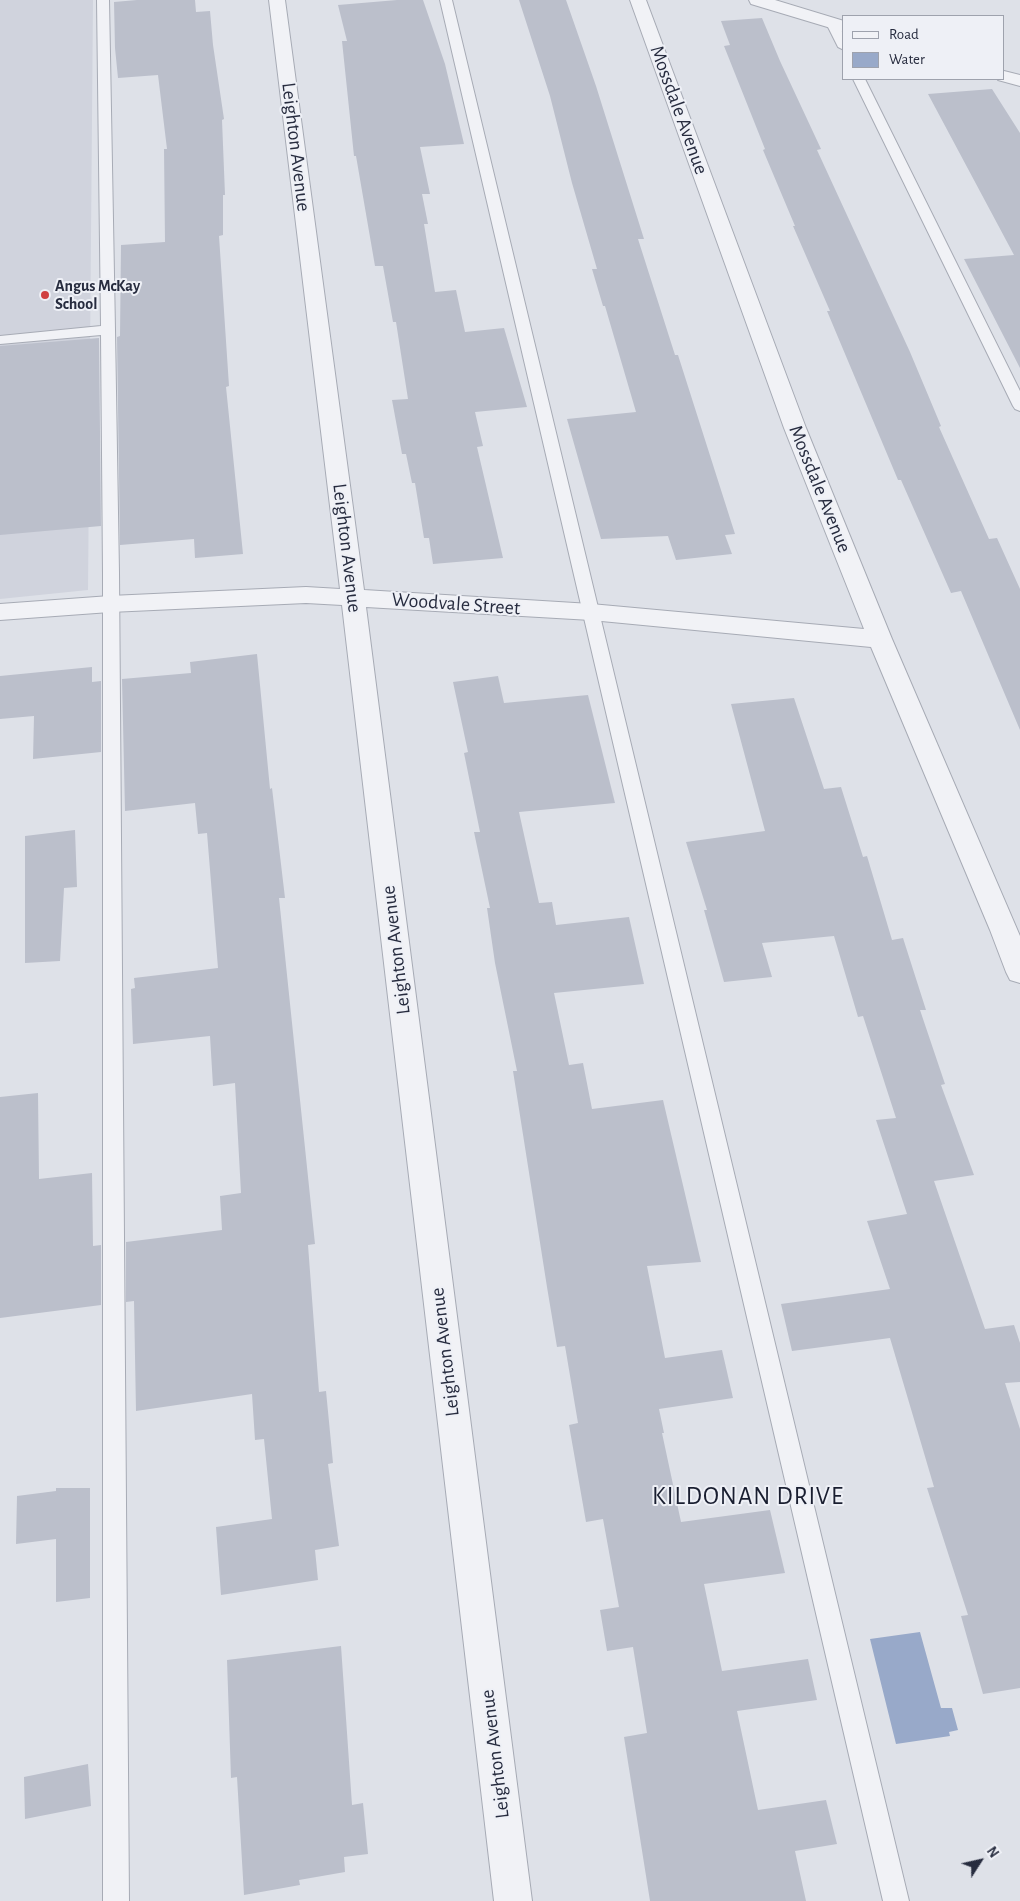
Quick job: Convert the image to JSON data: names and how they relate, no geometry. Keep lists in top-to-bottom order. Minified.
{"streets":{"street":["Mossdale Avenue","Leighton Avenue","Woodvale Street"]},"crossings":[["Mossdale Avenue","Woodvale Street"],["Leighton Avenue","Woodvale Street"]],"districts":["KILDONAN DRIVE"],"places":["Angus McKay School"],"legend":["Road","Water"],"north":"top right"}
